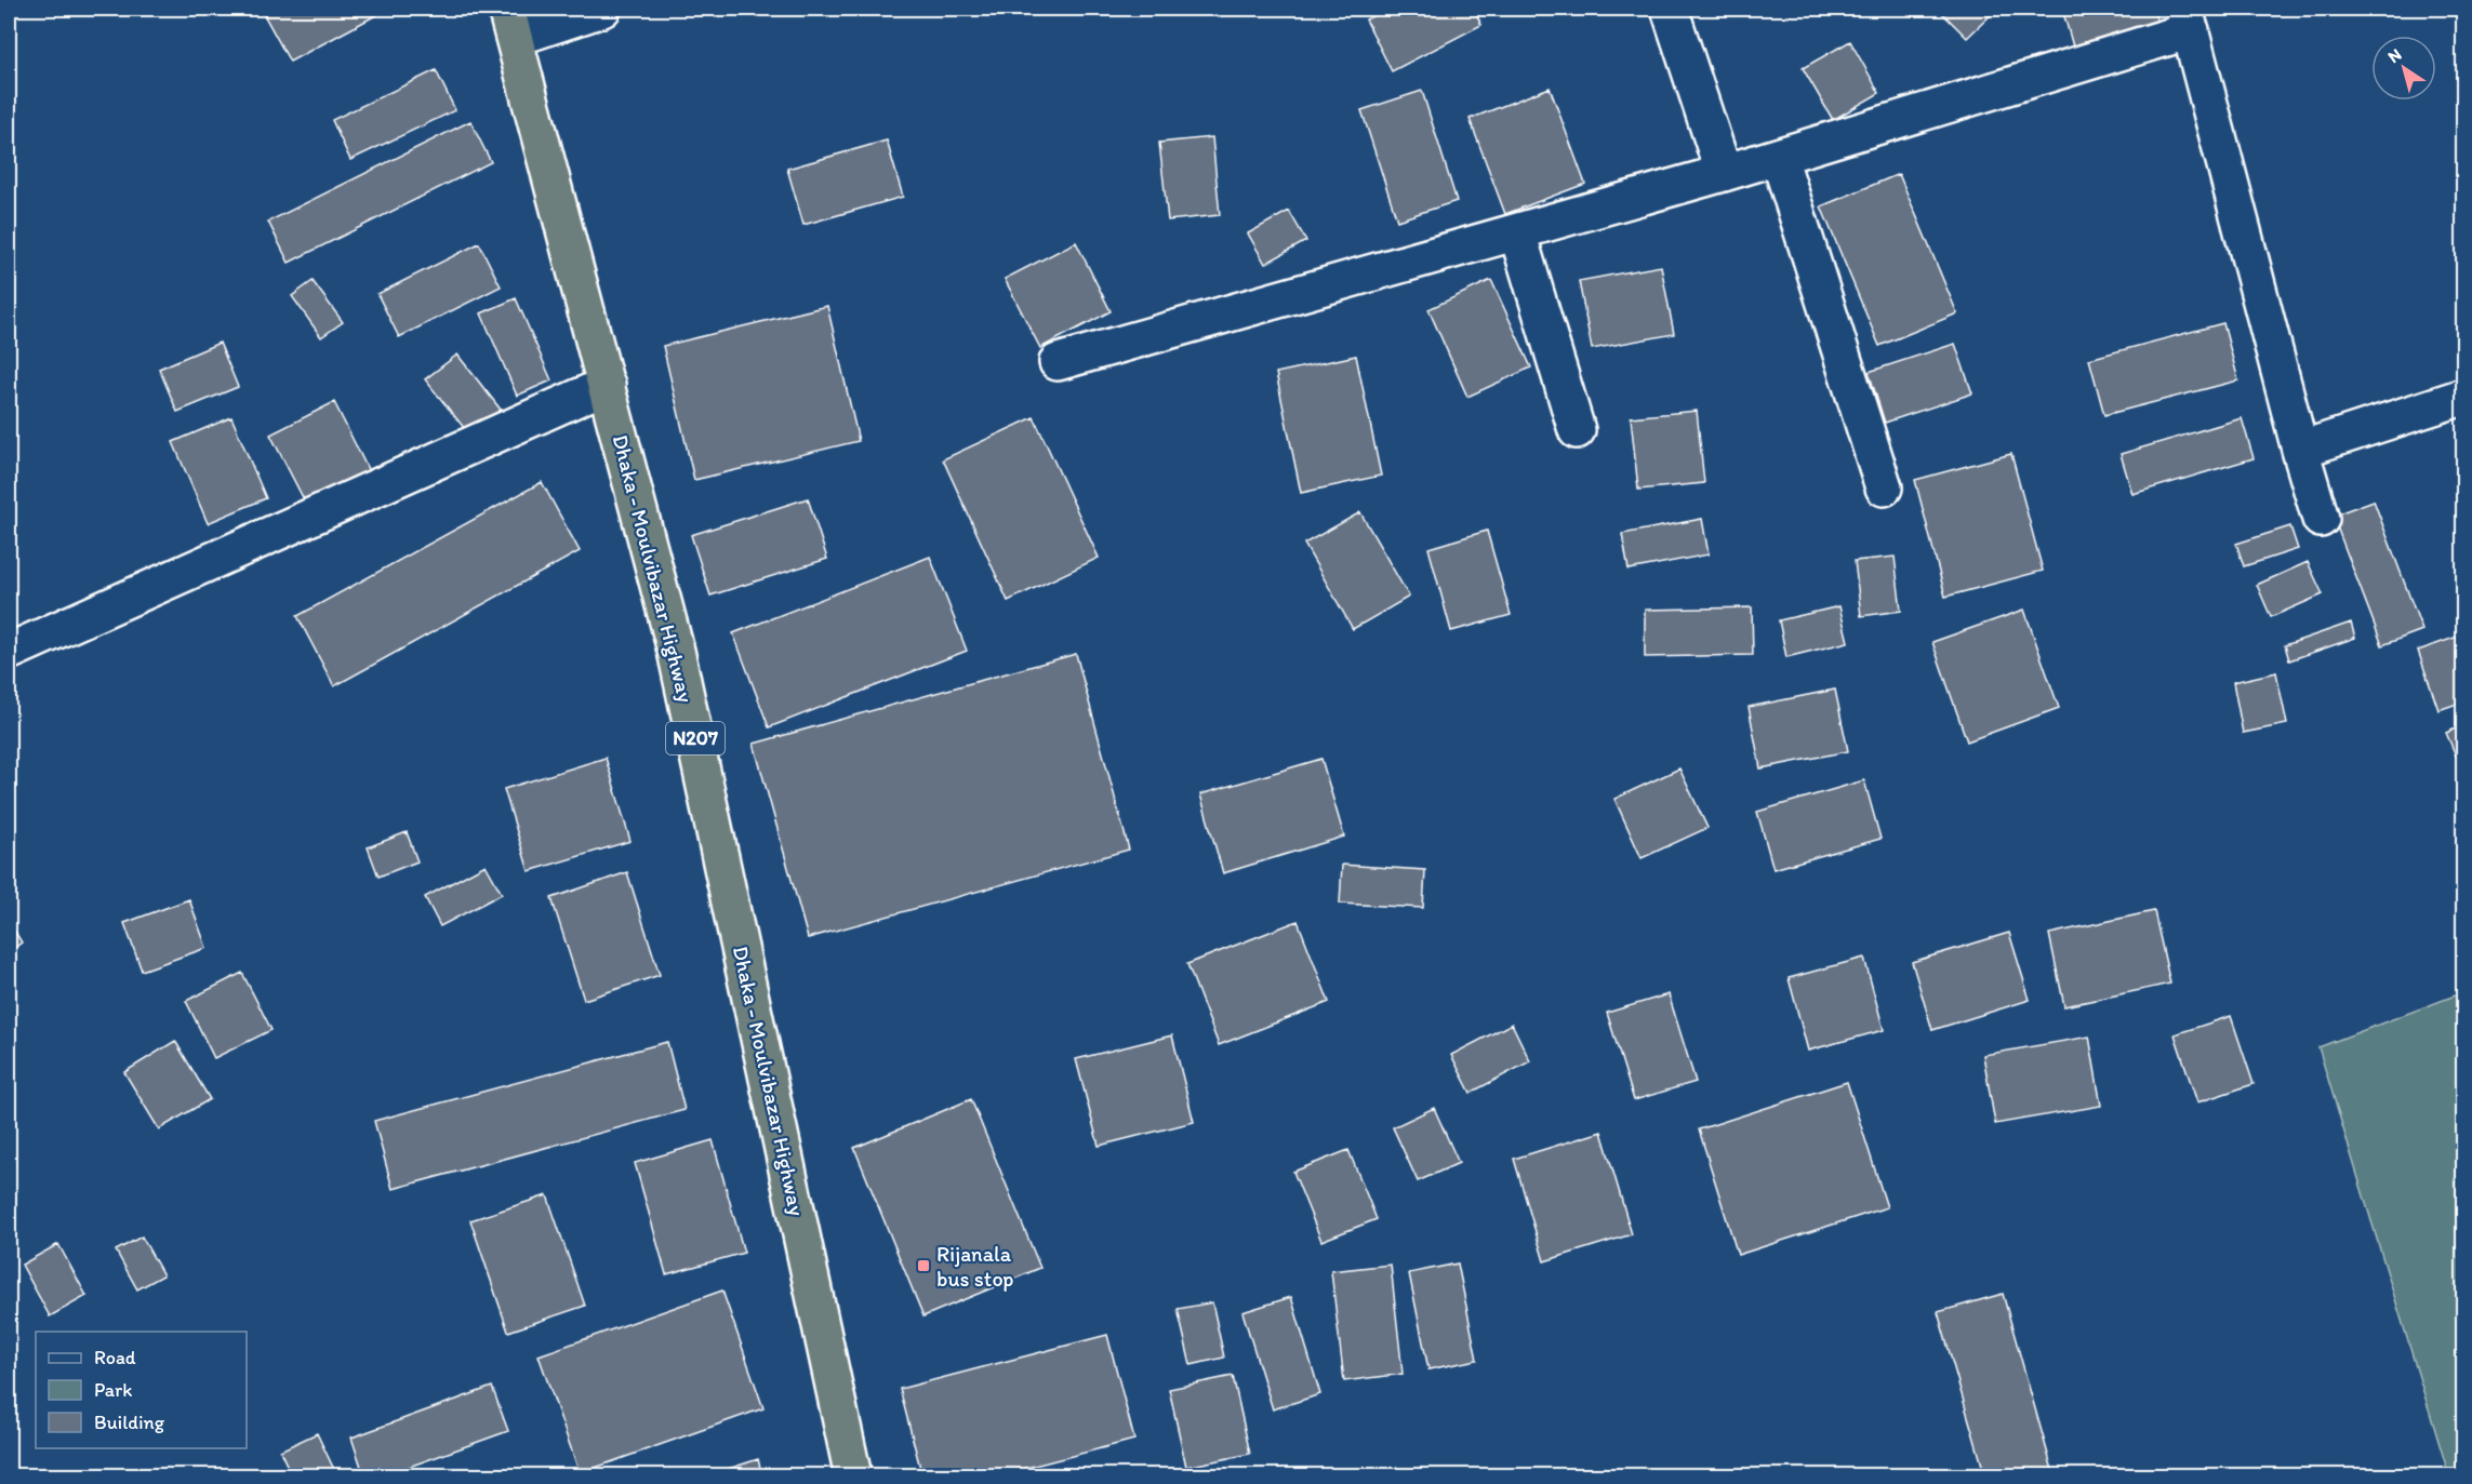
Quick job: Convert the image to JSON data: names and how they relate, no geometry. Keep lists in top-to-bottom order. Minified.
{"streets":{"highway":["Dhaka - Moulvibazar Highway","N207"]},"places":{"transit":["Rijanala bus stop"]},"legend":["Road","Park","Building"],"north":"top left"}
